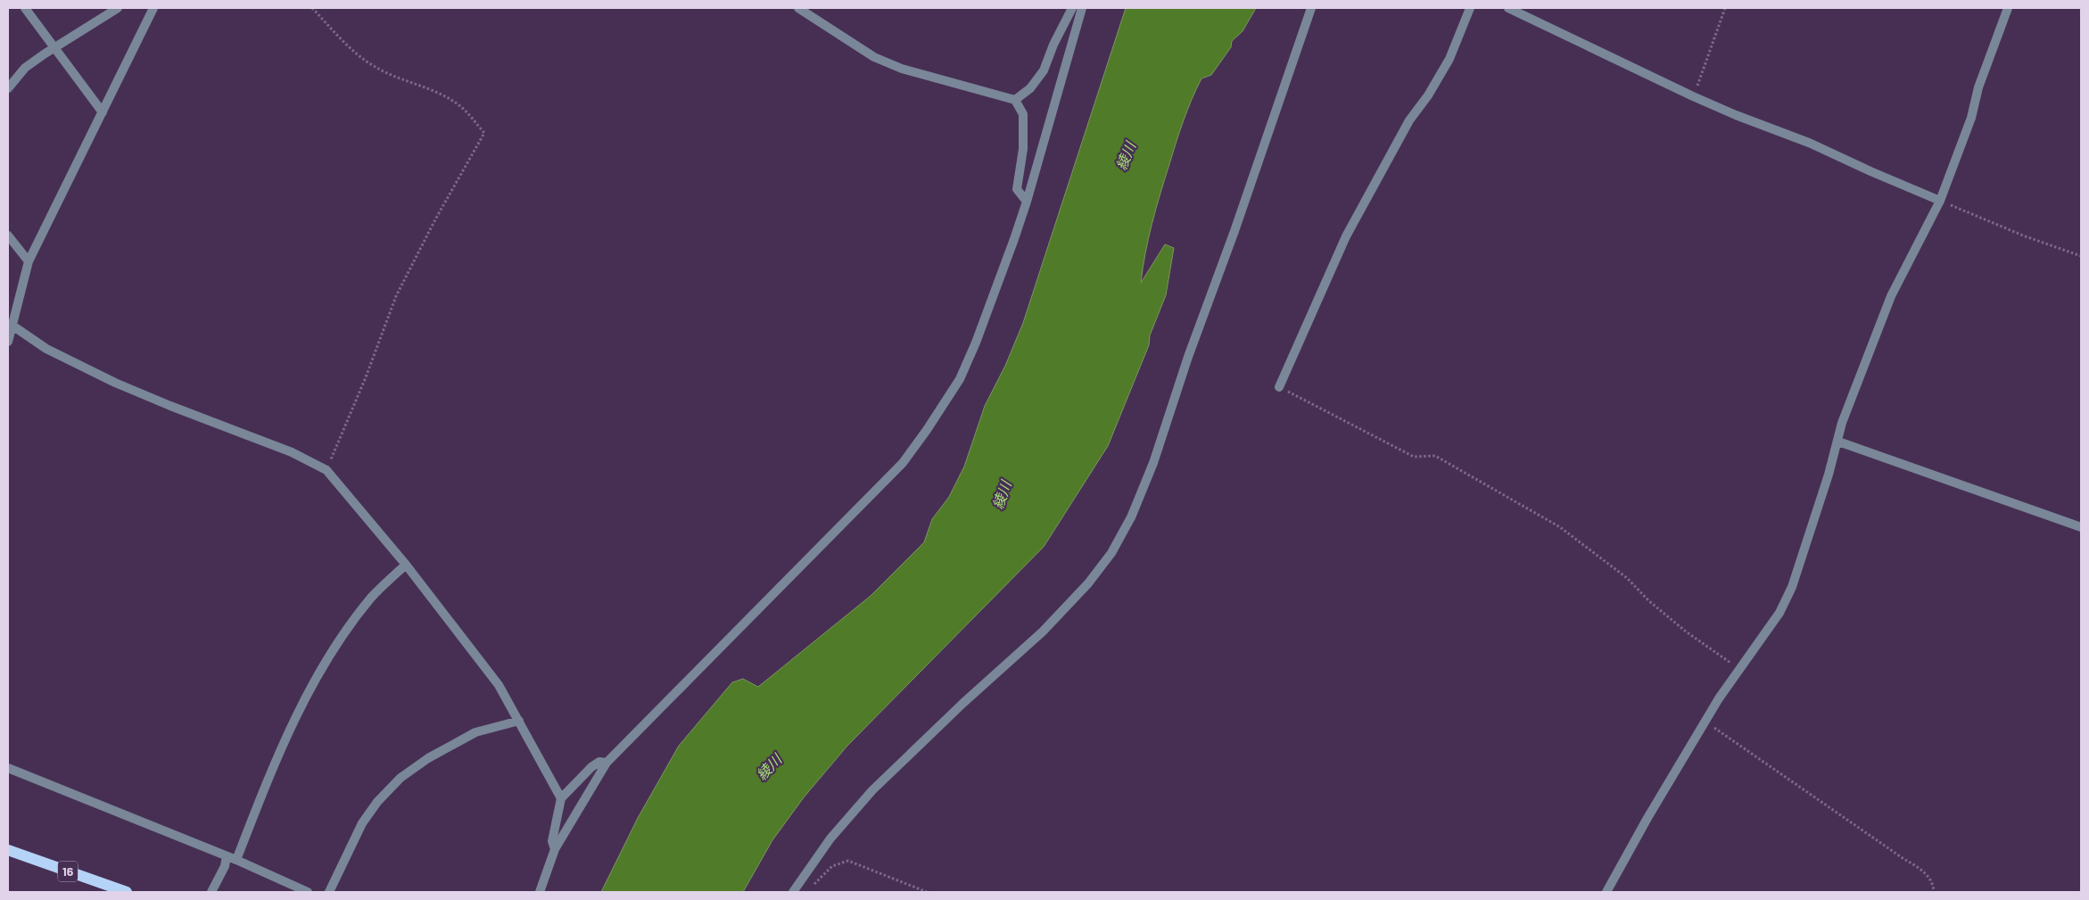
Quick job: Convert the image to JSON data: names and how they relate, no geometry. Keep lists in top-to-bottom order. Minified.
{"streets":{"main road":["16"]},"water":["綾川"]}
